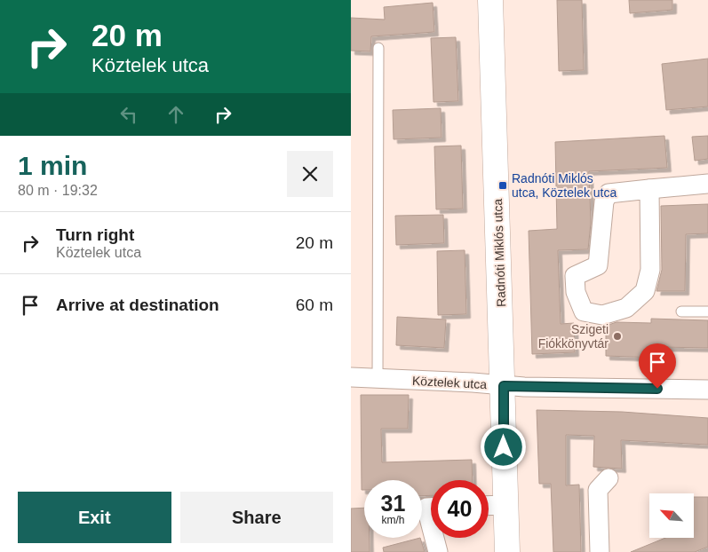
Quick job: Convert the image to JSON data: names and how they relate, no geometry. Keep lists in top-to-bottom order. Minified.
{"streets":{"street":["Radnóti Miklós utca","Köztelek utca"]},"crossings":[["Radnóti Miklós utca","Köztelek utca"]],"places":{"transit":["Radnóti Miklós utca, Köztelek utca"],"other":["Szigeti Fiókkönyvtár"]},"north":"top left","page":{"turn":["20 m","Köztelek utca"],"heading":["1 min","80 m · 19:32"],"list":[{"name":"Turn right","note":"Köztelek utca","value":"20 m"},{"name":"Arrive at destination","value":"60 m"}],"speed":"31 km/h","limit":"40","buttons":["Exit","Share"]}}
